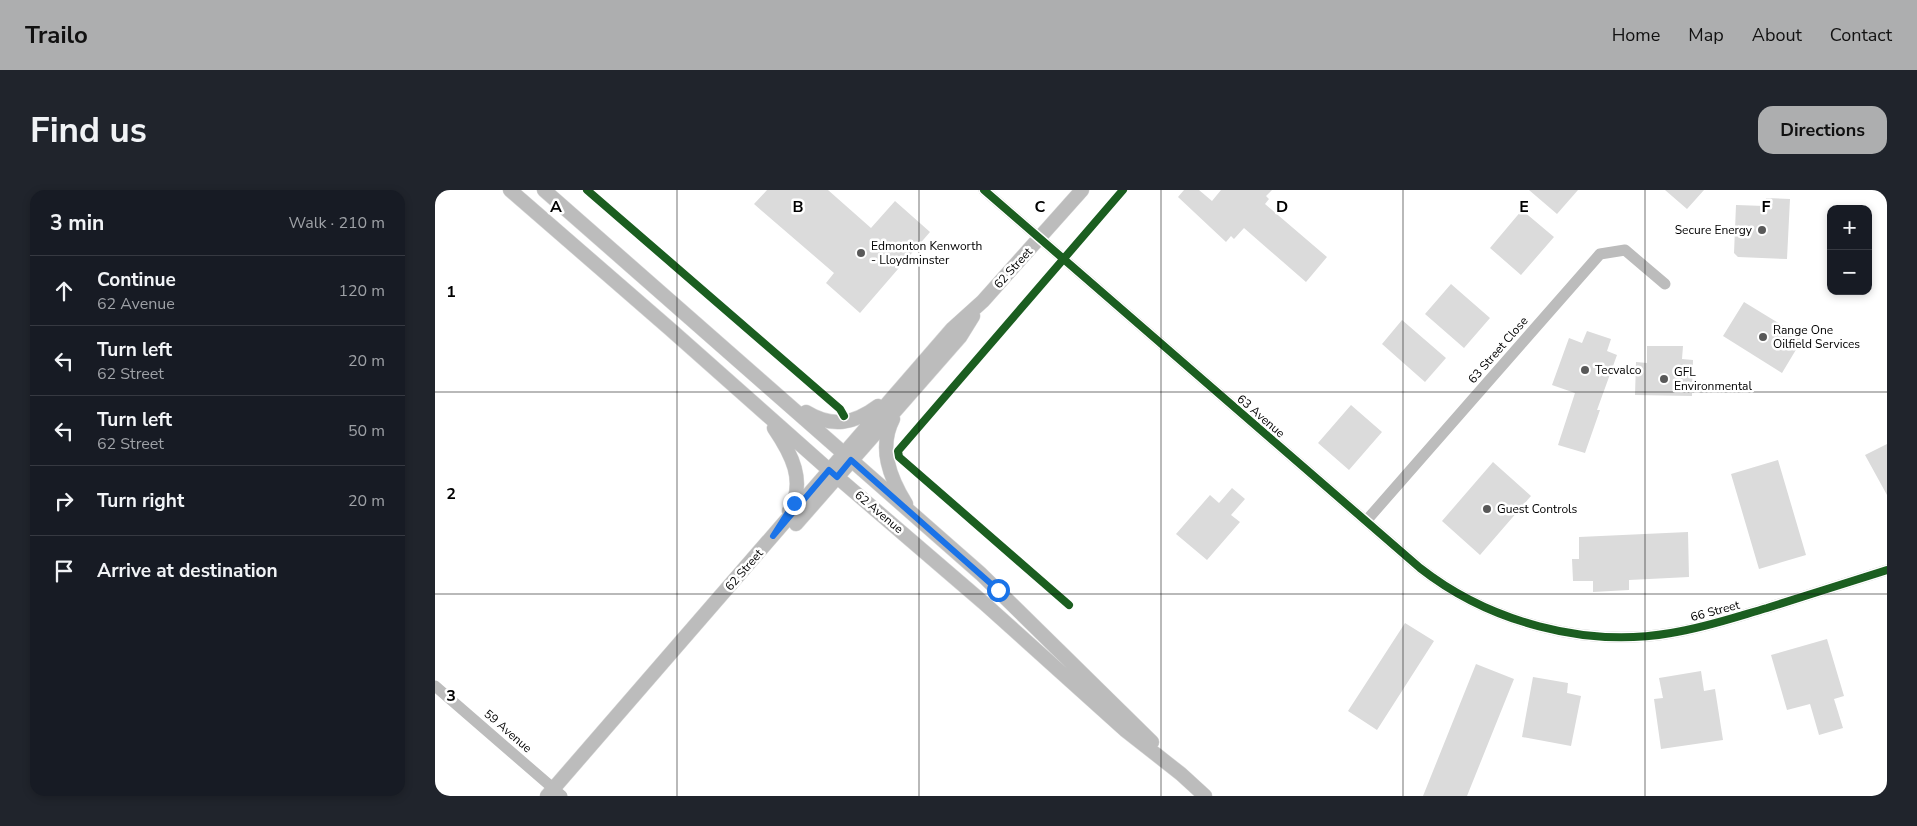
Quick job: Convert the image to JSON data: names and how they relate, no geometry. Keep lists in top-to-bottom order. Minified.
{"streets":{"main road":["62 Street","62 Avenue"],"street":["63 Street Close","63 Avenue","66 Street","59 Avenue"]},"crossings":[["62 Street","63 Avenue"],["62 Street","62 Avenue"],["62 Street","59 Avenue"],["63 Street Close","63 Avenue"],["63 Avenue","66 Street"]],"places":["Secure Energy","Edmonton Kenworth - Lloydminster","Range One Oilfield Services","Tecvalco","GFL Environmental","Guest Controls"],"page":{"header":"Trailo","nav":["Home","Map","About","Contact"],"buttons":"Directions","title":"Find us","heading":["3 min","Walk · 210 m"],"map_buttons":["+","−"],"list":[["Continue","62 Avenue","120 m"],["Turn left","62 Street","20 m"],["Turn left","62 Street","50 m"],["Turn right","20 m"],"Arrive at destination"]},"grid":{"columns":["A","B","C","D","E","F"],"rows":["1","2","3"]}}
